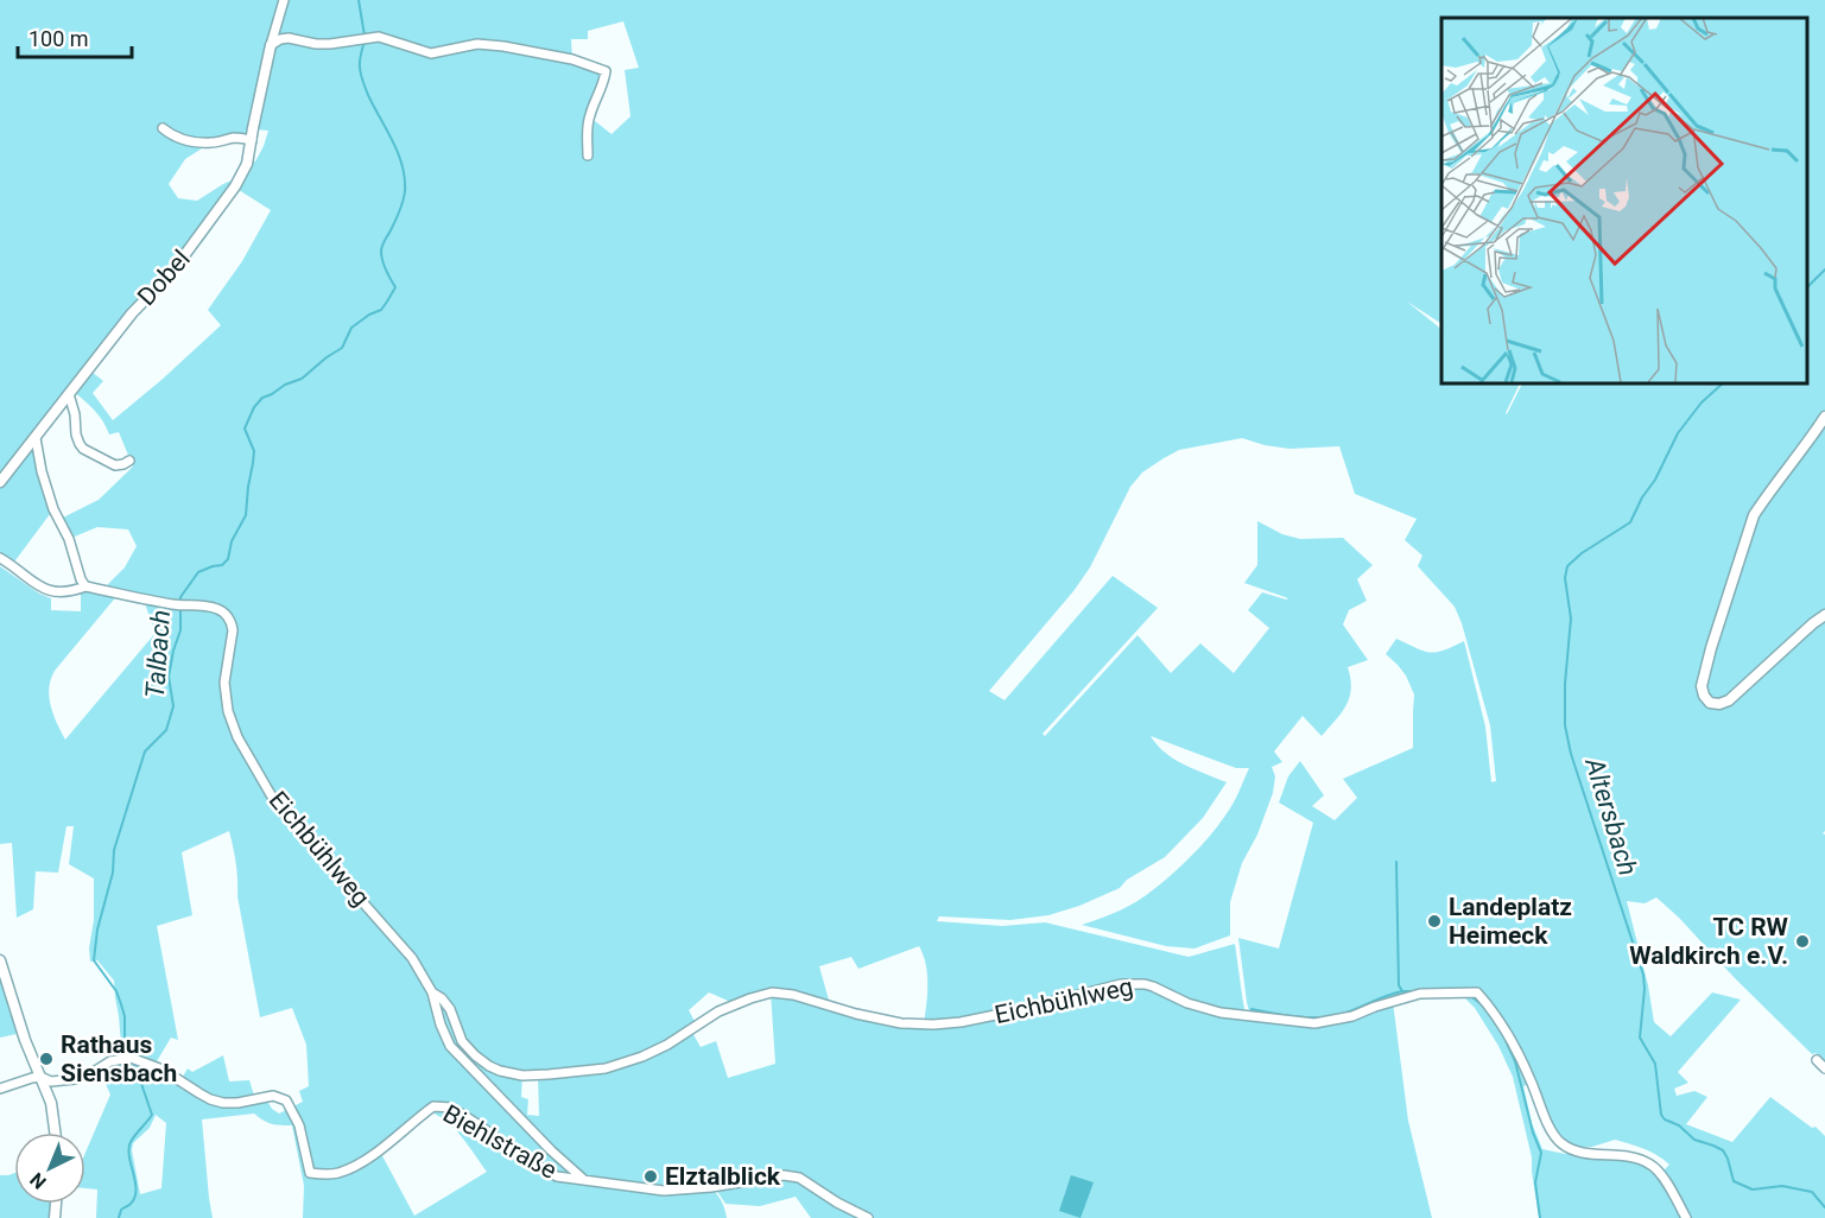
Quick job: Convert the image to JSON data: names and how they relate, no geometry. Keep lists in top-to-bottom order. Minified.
{"streets":{"street":["Dobel","Eichbühlweg","Biehlstraße"]},"crossings":[["Eichbühlweg","Biehlstraße"]],"water":["Talbach","Altersbach"],"places":["Landeplatz Heimeck","TC RW Waldkirch e.V.","Rathaus Siensbach","Elztalblick"],"scale_bar":"100 m","north":"bottom left"}
